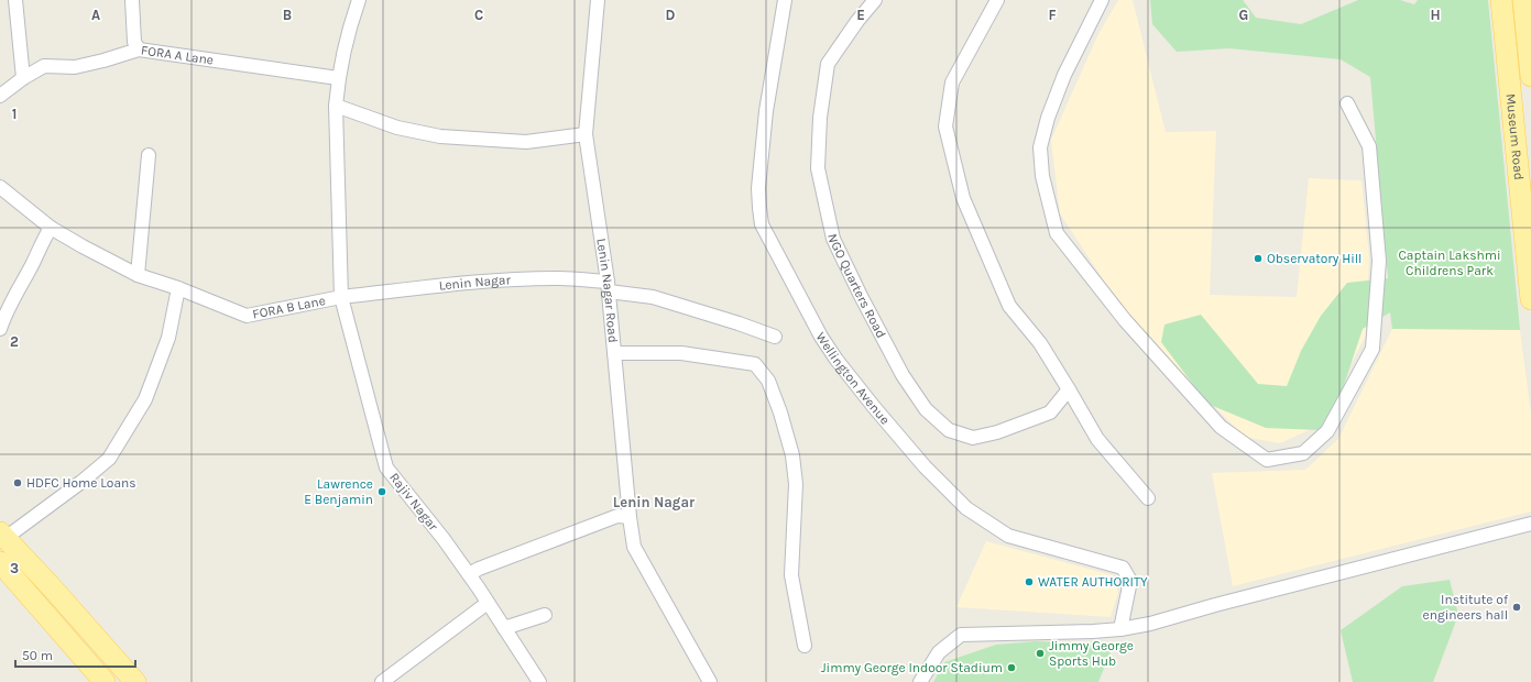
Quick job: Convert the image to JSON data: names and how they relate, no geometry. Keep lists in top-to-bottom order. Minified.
{"streets":{"main road":["Museum Road"],"street":["FORA A Lane","Lenin Nagar","NGO Quarters Road","Lenin Nagar Road","FORA B Lane","Wellington Avenue","Rajiv Nagar"]},"crossings":[["Lenin Nagar","Lenin Nagar Road"],["Lenin Nagar","FORA B Lane"],["Lenin Nagar","Rajiv Nagar"],["FORA B Lane","Rajiv Nagar"]],"districts":["Lenin Nagar"],"parks":["Captain Lakshmi Childrens Park"],"places":["Observatory Hill","HDFC Home Loans","Lawrence E Benjamin","WATER AUTHORITY","Institute of engineers hall","Jimmy George Sports Hub","Jimmy George Indoor Stadium"],"scale_bar":"50 m","grid":{"columns":["A","B","C","D","E","F","G","H"],"rows":["1","2","3"]}}
